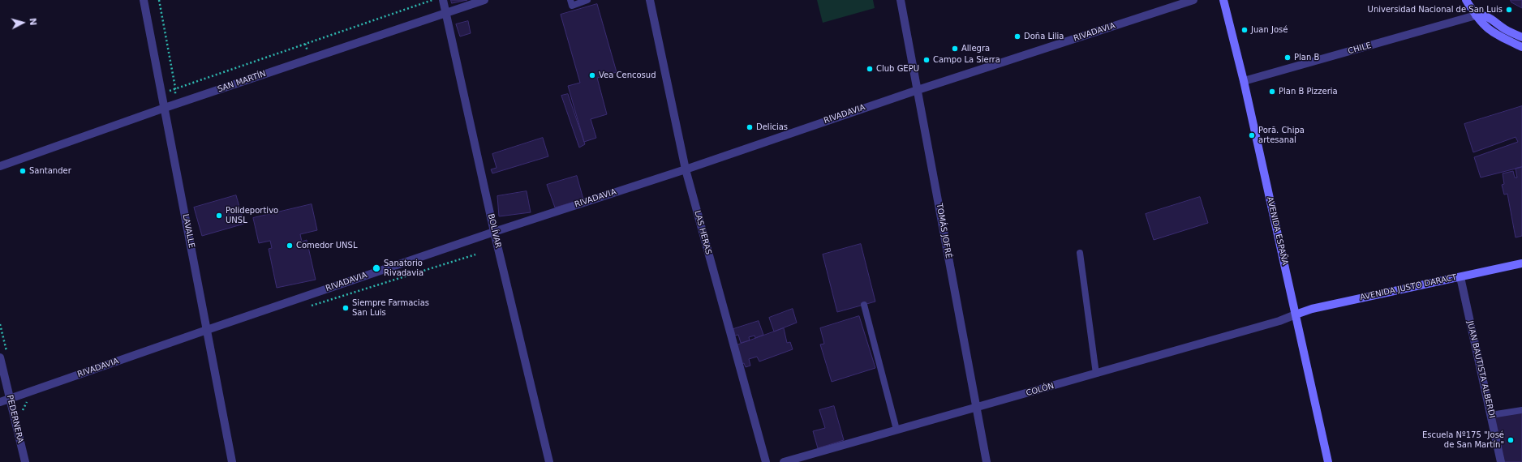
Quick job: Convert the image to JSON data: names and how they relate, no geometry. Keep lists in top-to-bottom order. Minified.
{"streets":{"main road":["AVENIDA ESPAÑA","AVENIDA JUSTO DARACT"],"street":["RIVADAVIA","CHILE","SAN MARTÍN","LAVALLE","BOLÍVAR","TOMÁS JOFRÉ","LAS HERAS","JUAN BAUTISTA ALBERDI","COLÓN","PEDERNERA"]},"crossings":[["RIVADAVIA","LAVALLE"],["RIVADAVIA","BOLÍVAR"],["RIVADAVIA","TOMÁS JOFRÉ"],["RIVADAVIA","LAS HERAS"],["RIVADAVIA","PEDERNERA"],["CHILE","AVENIDA ESPAÑA"],["SAN MARTÍN","LAVALLE"],["SAN MARTÍN","BOLÍVAR"],["TOMÁS JOFRÉ","COLÓN"],["AVENIDA ESPAÑA","AVENIDA JUSTO DARACT"],["AVENIDA ESPAÑA","COLÓN"],["AVENIDA JUSTO DARACT","JUAN BAUTISTA ALBERDI"],["AVENIDA JUSTO DARACT","COLÓN"]],"places":["Universidad Nacional de San Luis","Juan José","Doña Lilia","Allegra","Plan B","Campo La Sierra","Club GEPU","Vea Cencosud","Plan B Pizzeria","Delicias","Porã. Chipa artesanal","Santander","Polideportivo UNSL","Comedor UNSL","Sanatorio Rivadavia","Siempre Farmacias San Luis","Escuela Nº175 \"José de San Martín\""],"north":"right"}
